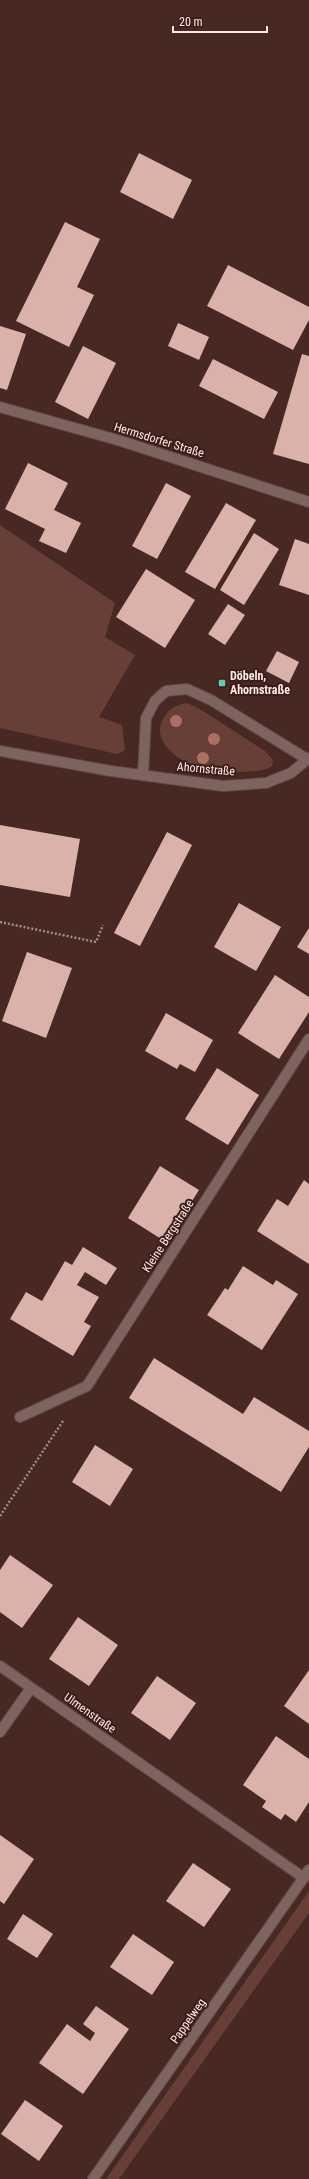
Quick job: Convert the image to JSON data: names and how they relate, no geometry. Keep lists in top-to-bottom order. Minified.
{"streets":{"street":["Hermsdorfer Straße","Ahornstraße","Kleine Bergstraße","Ulmenstraße","Pappelweg"]},"crossings":[["Ulmenstraße","Pappelweg"]],"places":{"transit":["Döbeln, Ahornstraße"]},"scale_bar":"20 m"}
